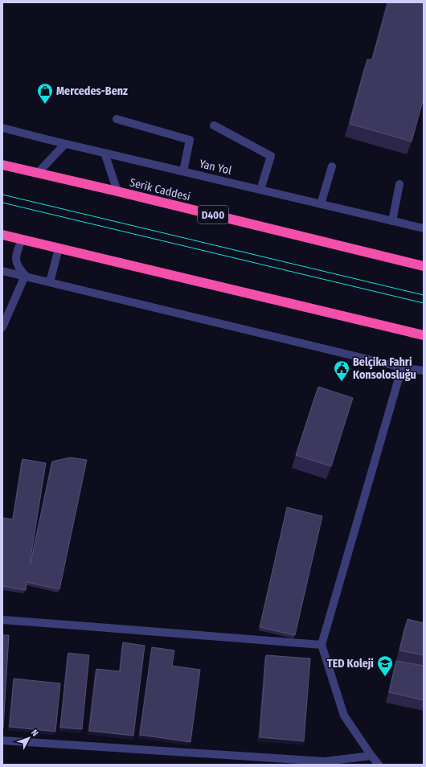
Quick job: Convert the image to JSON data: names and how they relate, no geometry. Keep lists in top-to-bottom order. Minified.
{"streets":{"highway":["Serik Caddesi","D400"],"street":["Yan Yol"]},"places":{"shop":["Mercedes-Benz"],"public building":["Belçika Fahri Konsolosluğu"],"school or university":["TED Koleji"]},"north":"top right"}
